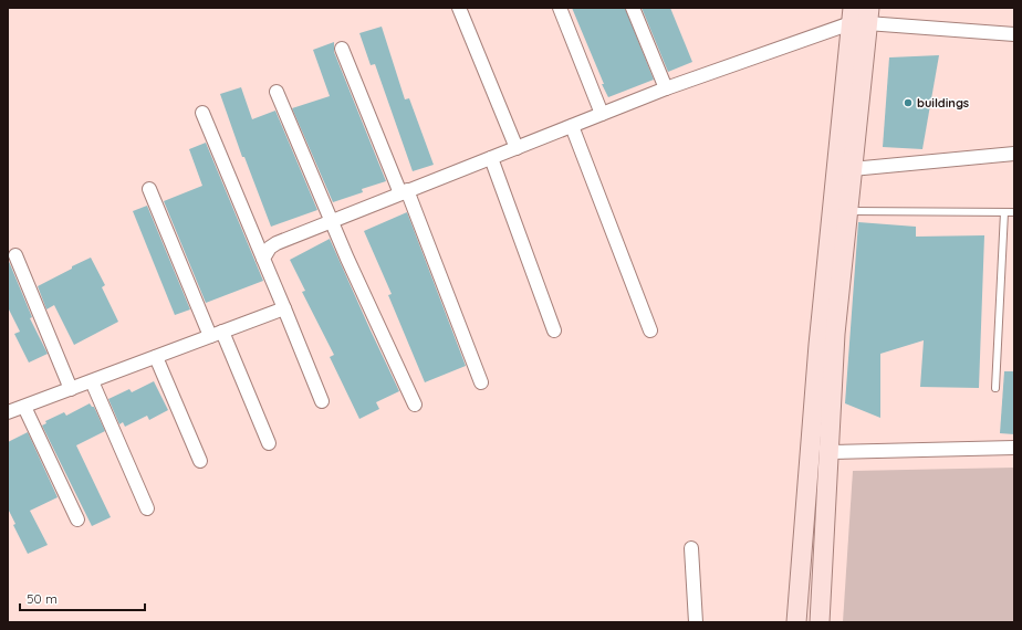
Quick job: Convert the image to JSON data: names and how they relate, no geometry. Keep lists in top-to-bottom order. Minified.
{"places":["buildings"],"scale_bar":"50 m"}
